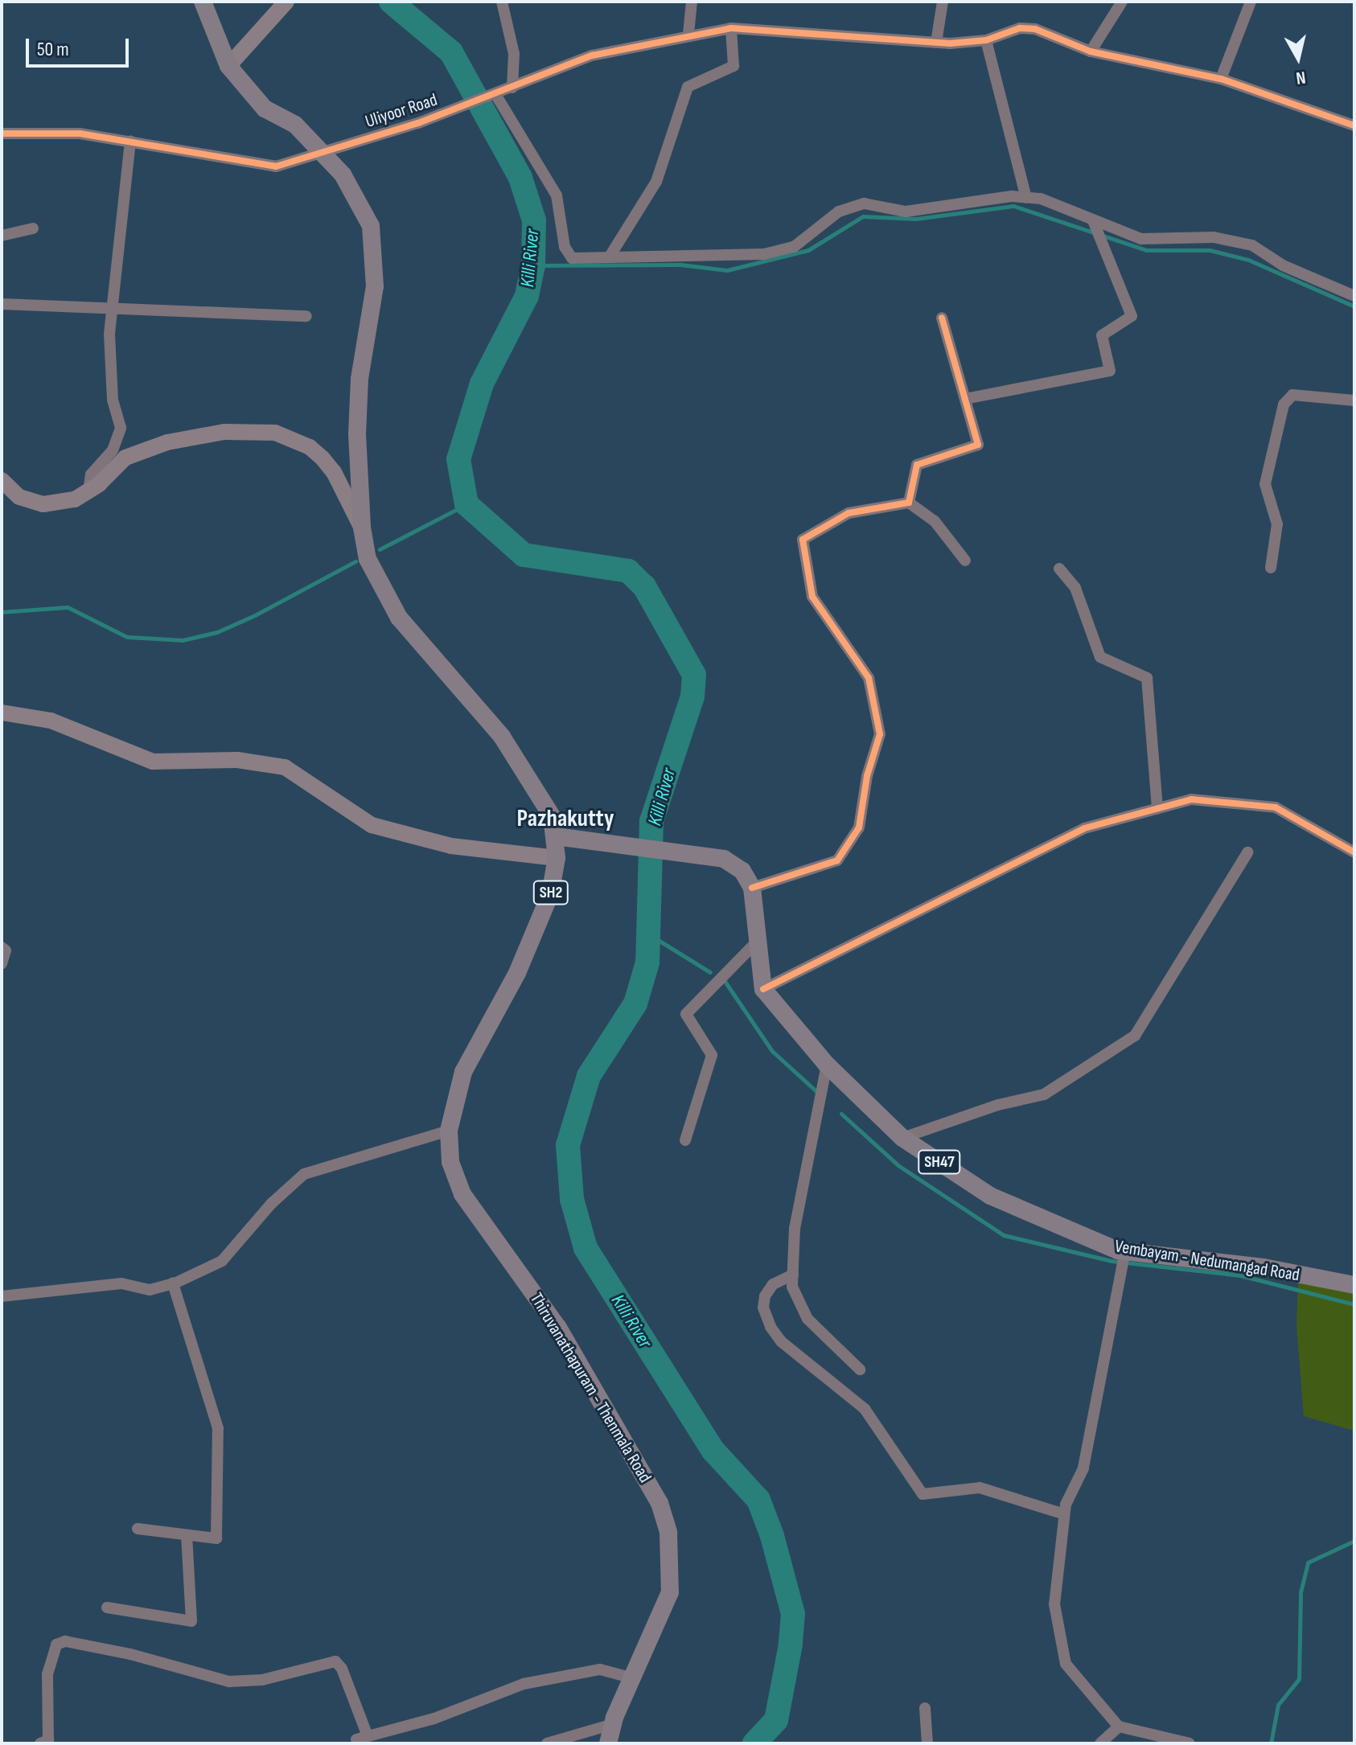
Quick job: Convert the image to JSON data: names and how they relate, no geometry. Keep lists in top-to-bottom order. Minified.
{"streets":{"main road":["SH2","SH47","Vembayam - Nedumangad Road","Thiruvanathapuram - Thenmala Road"],"street":["Uliyoor Road"]},"crossings":[["Uliyoor Road","Thiruvanathapuram - Thenmala Road"],["SH2","Thiruvanathapuram - Thenmala Road"]],"districts":["Pazhakutty"],"water":["Killi River"],"scale_bar":"50 m","north":"bottom"}
